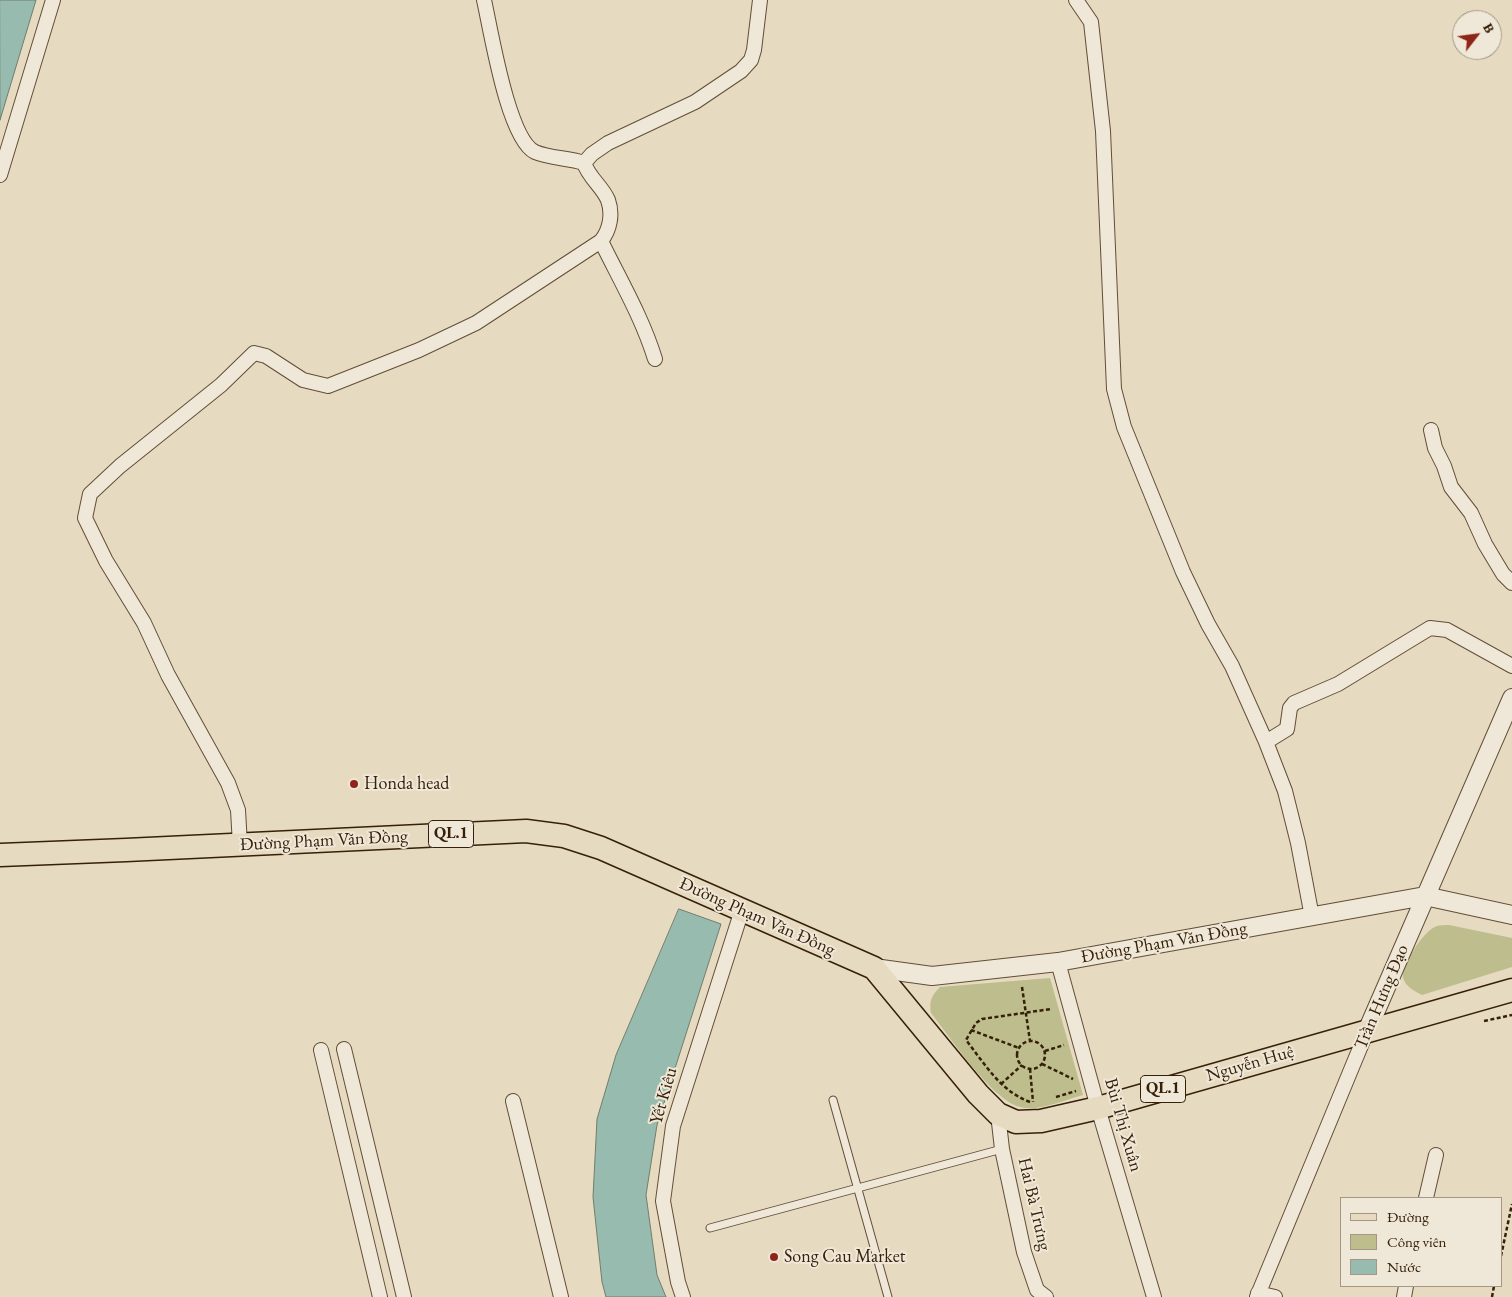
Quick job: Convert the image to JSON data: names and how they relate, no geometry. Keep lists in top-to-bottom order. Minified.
{"streets":{"main road":["QL.1","Đường Phạm Văn Đồng","Nguyễn Huệ"],"street":["Trần Hưng Đạo","Yết Kiêu","Bùi Thị Xuân","Hai Bà Trưng"]},"crossings":[["Đường Phạm Văn Đồng","Trần Hưng Đạo"],["Đường Phạm Văn Đồng","Nguyễn Huệ"],["Đường Phạm Văn Đồng","Yết Kiêu"],["Đường Phạm Văn Đồng","Bùi Thị Xuân"],["Trần Hưng Đạo","Nguyễn Huệ"],["Nguyễn Huệ","Bùi Thị Xuân"],["Nguyễn Huệ","Hai Bà Trưng"]],"places":["Honda head","Song Cau Market"],"legend":["Đường","Công viên","Nước"],"north":"top right"}
